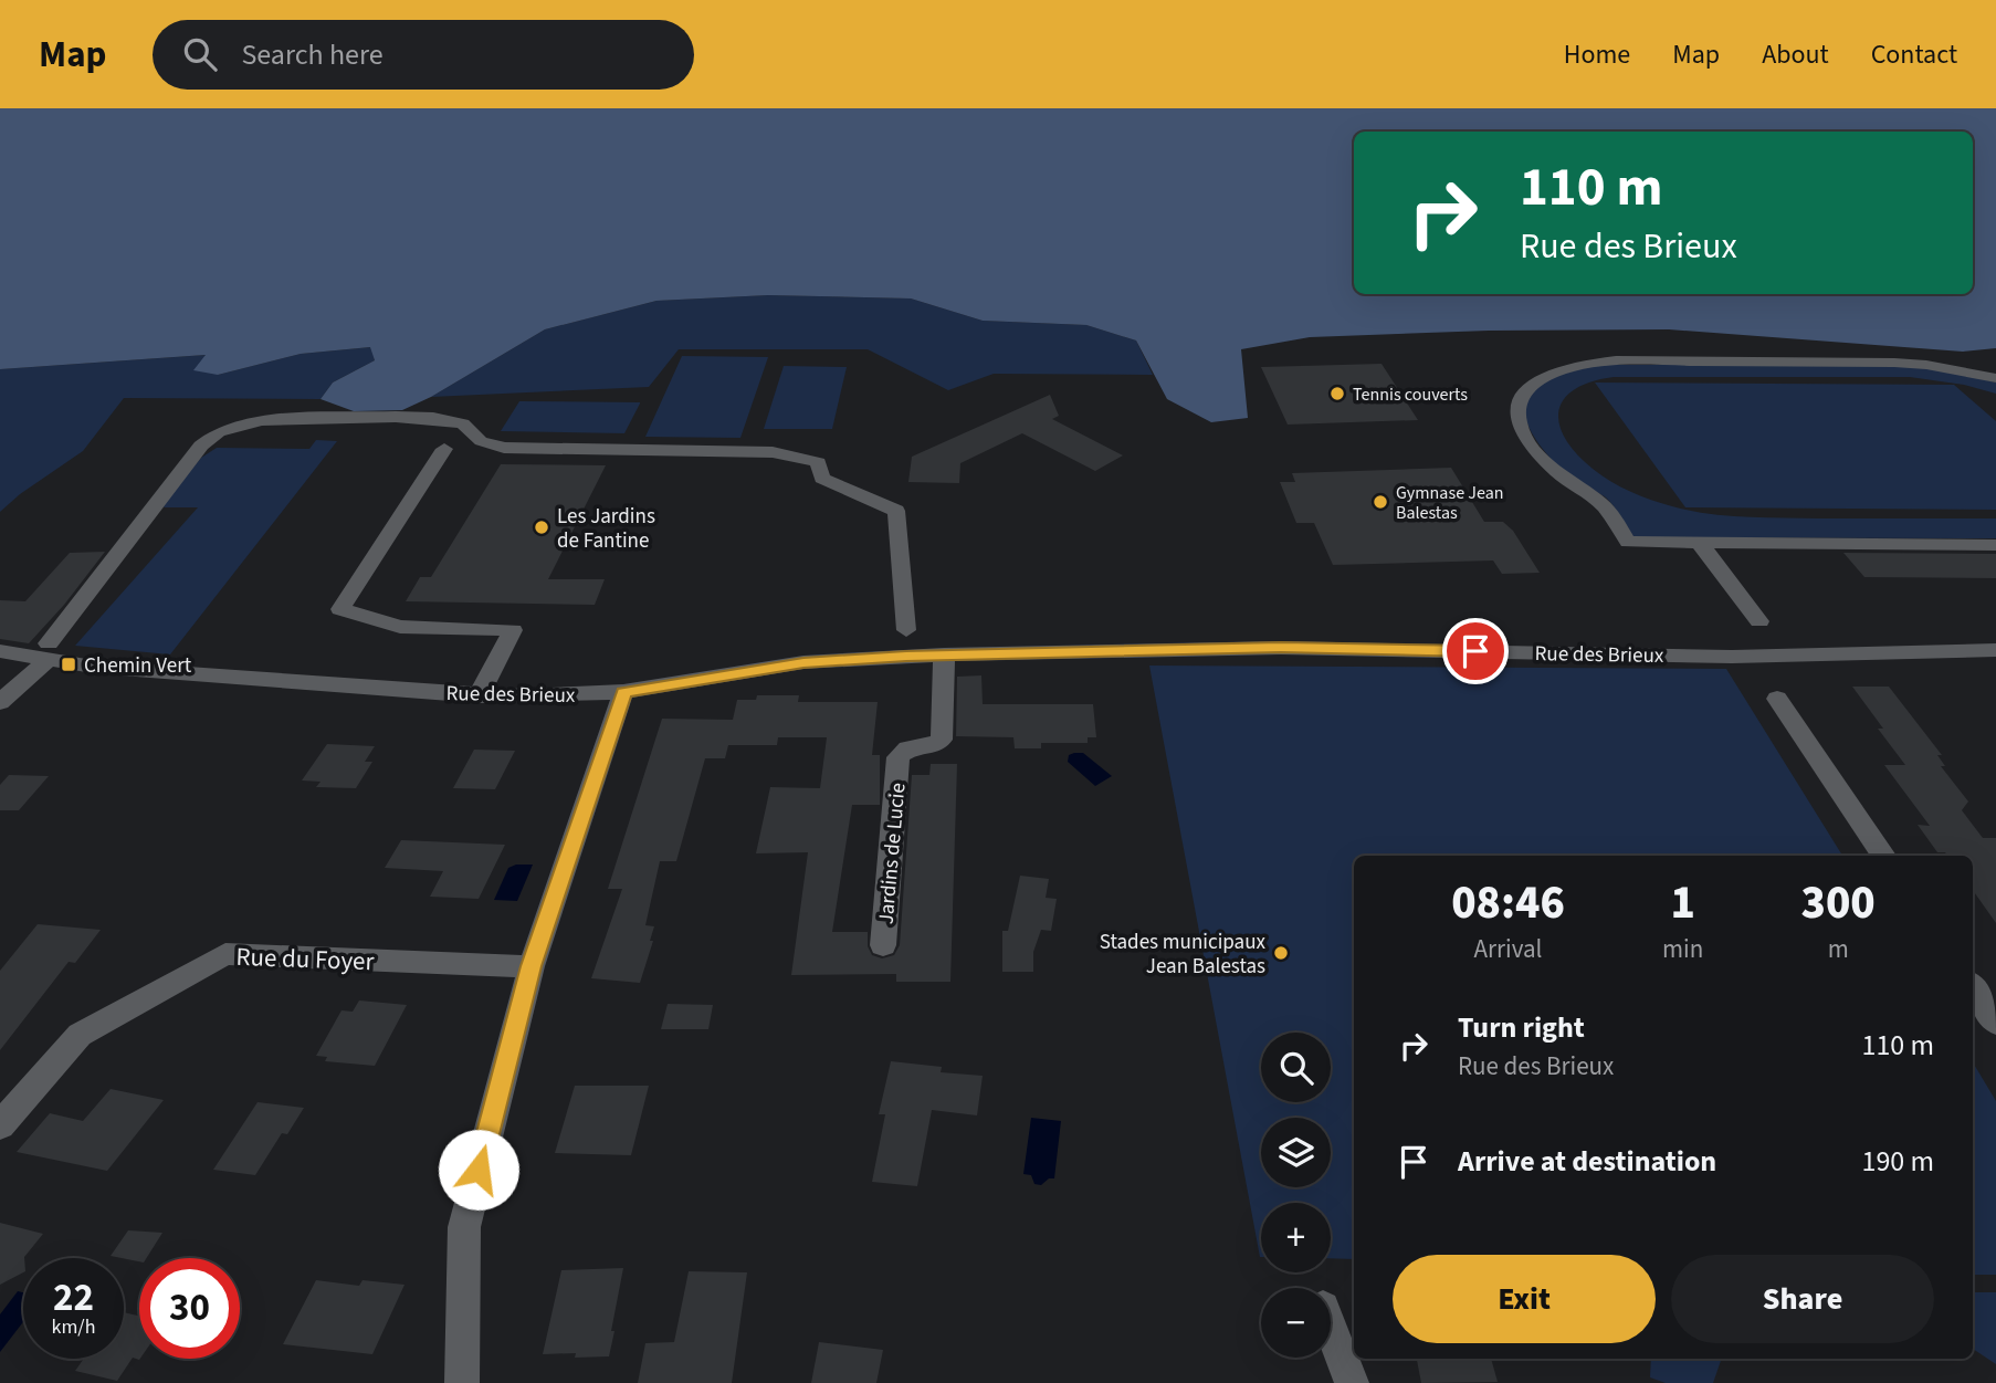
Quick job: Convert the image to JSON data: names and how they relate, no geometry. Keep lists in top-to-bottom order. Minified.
{"streets":{"street":["Rue des Brieux","Jardins de Lucie","Rue du Foyer"]},"crossings":[["Rue des Brieux","Jardins de Lucie"]],"places":{"other":["Tennis couverts","Gymnase Jean Balestas","Les Jardins de Fantine","Stades municipaux Jean Balestas"],"transit":["Chemin Vert"]},"page":{"header":"Map","search":"Search here","nav":["Home","Map","About","Contact"],"turn":["110 m","Rue des Brieux"],"eta":["08:46","Arrival","1","min","300","m"],"list":[{"name":"Turn right","note":"Rue des Brieux","value":"110 m"},{"name":"Arrive at destination","value":"190 m"}],"map_buttons":["+","−"],"buttons":["Exit","Share"],"speed":"22 km/h","limit":"30"}}
